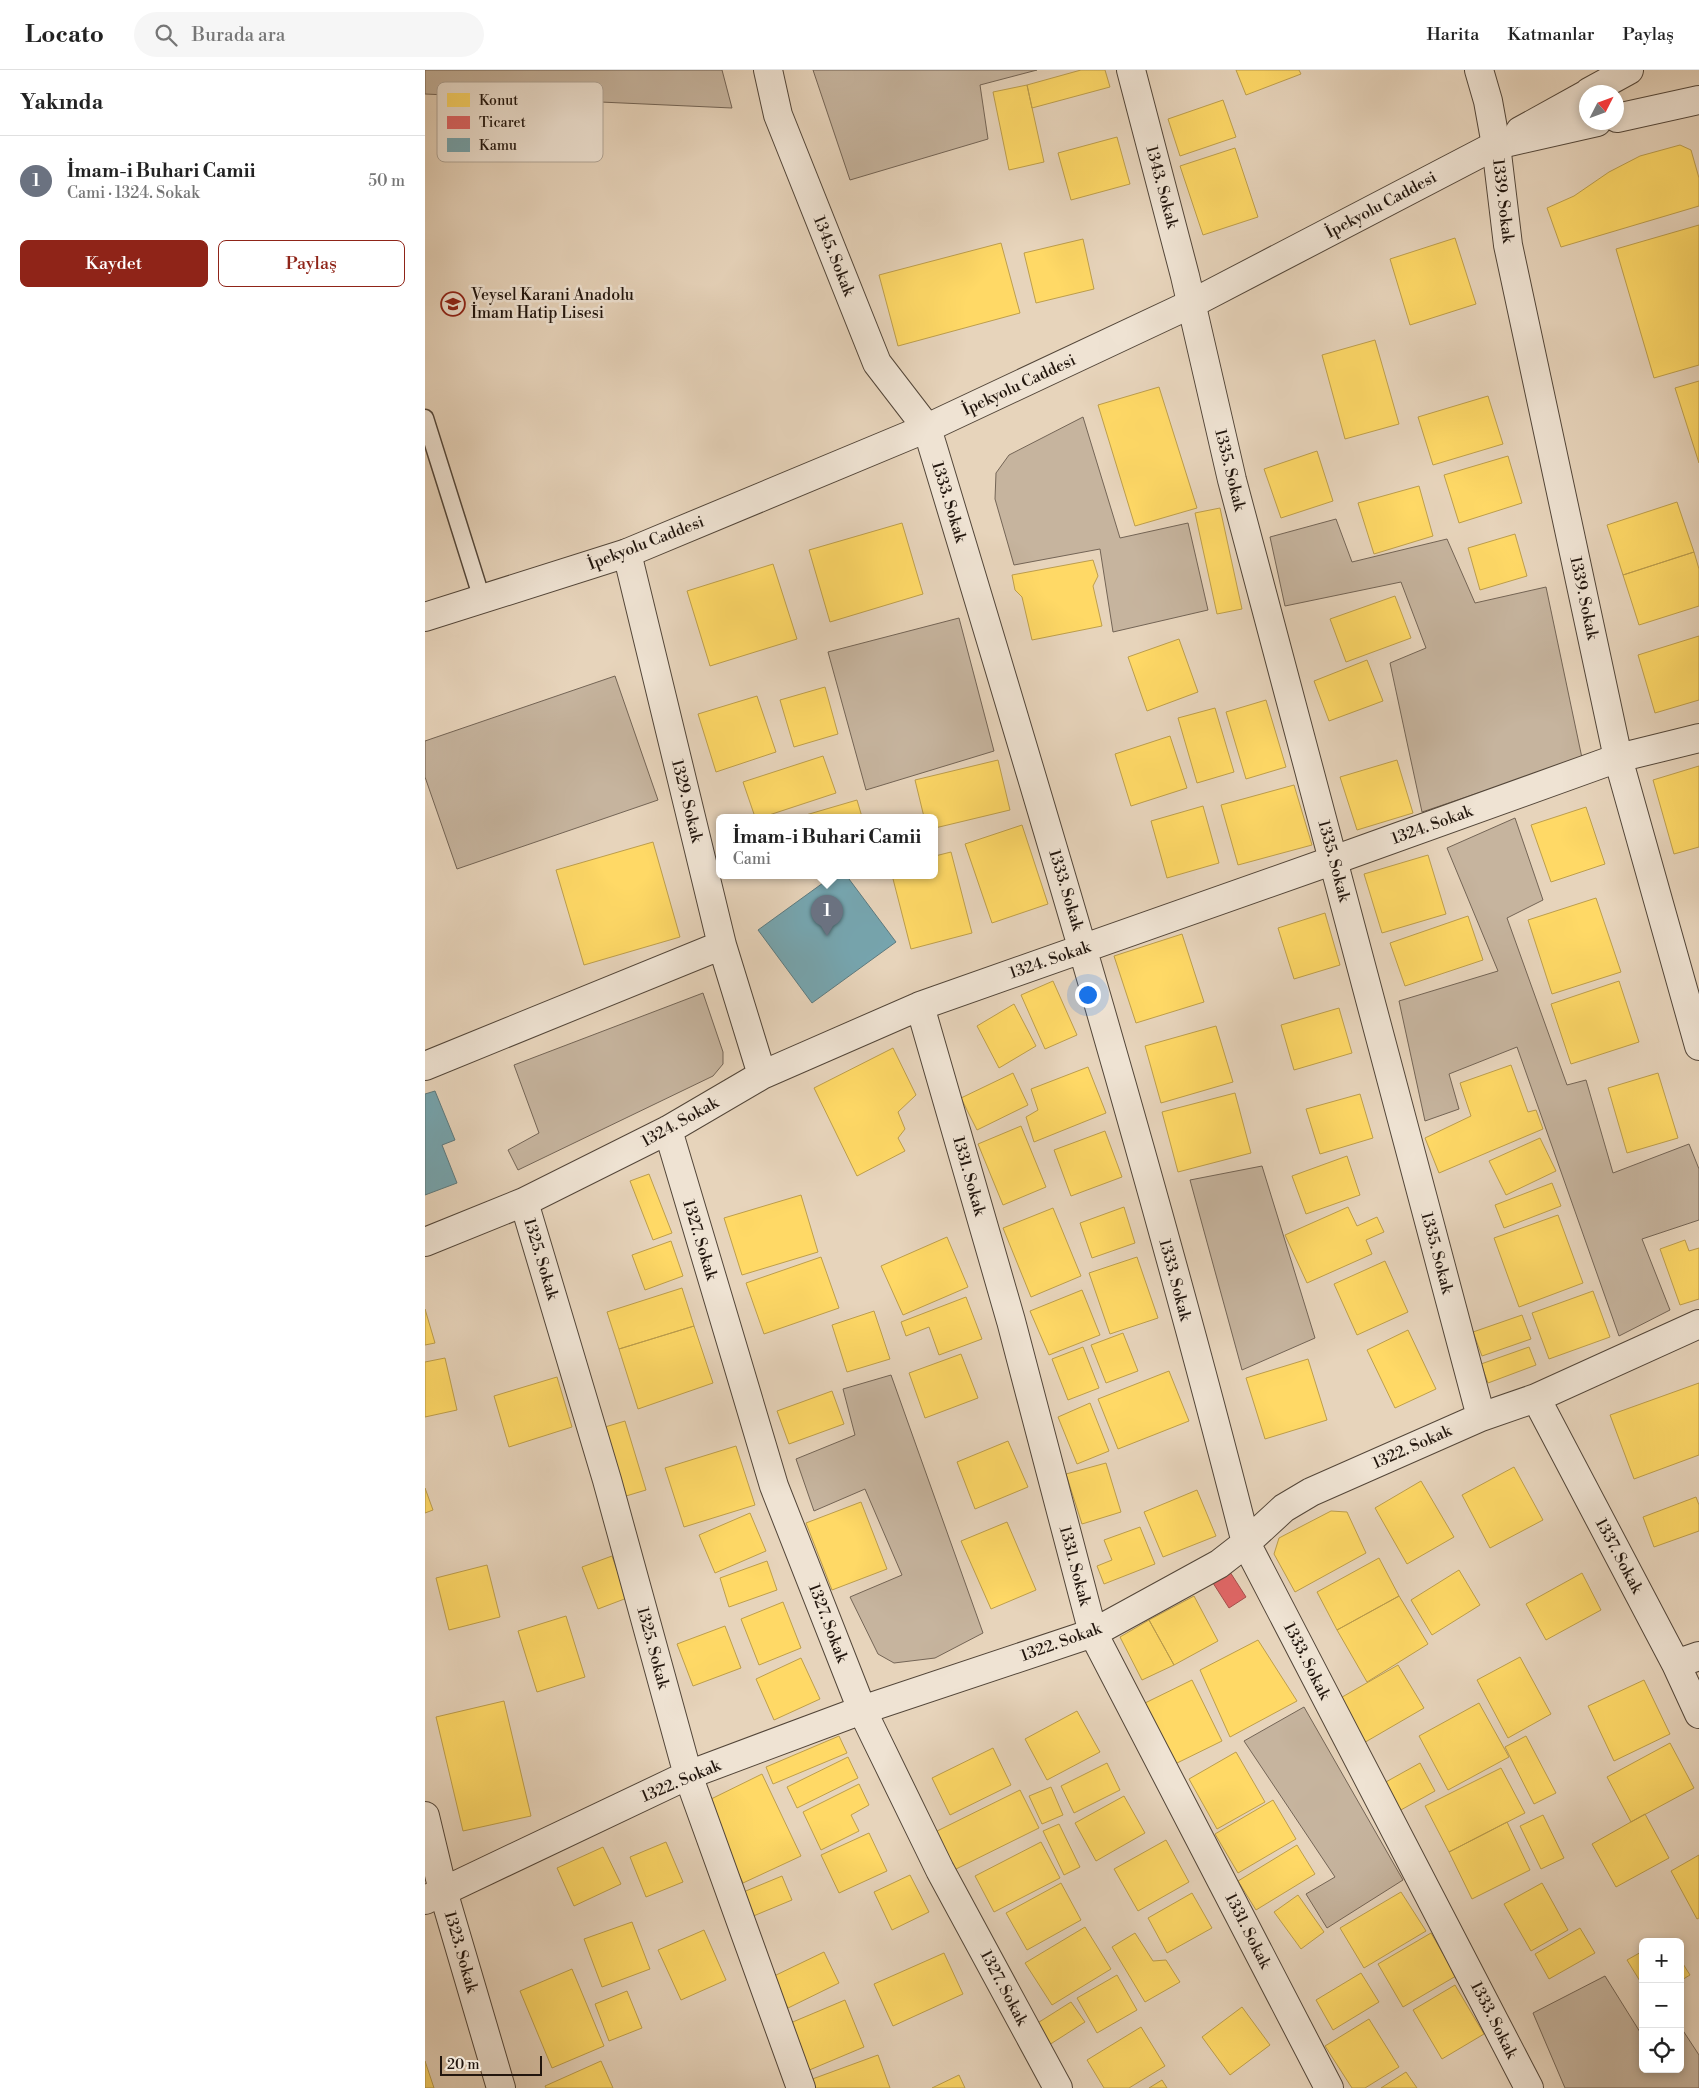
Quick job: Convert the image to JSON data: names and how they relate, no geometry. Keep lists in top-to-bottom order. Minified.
{"streets":{"street":["1343. Sokak","1339. Sokak","İpekyolu Caddesi","1345. Sokak","1335. Sokak","1333. Sokak","1329. Sokak","1324. Sokak","1331. Sokak","1327. Sokak","1325. Sokak","1322. Sokak","1337. Sokak","1323. Sokak"]},"crossings":[["1343. Sokak","İpekyolu Caddesi"],["1343. Sokak","1335. Sokak"],["1339. Sokak","İpekyolu Caddesi"],["1339. Sokak","1324. Sokak"],["İpekyolu Caddesi","1345. Sokak"],["İpekyolu Caddesi","1335. Sokak"],["İpekyolu Caddesi","1333. Sokak"],["İpekyolu Caddesi","1329. Sokak"],["1345. Sokak","1333. Sokak"],["1335. Sokak","1324. Sokak"],["1335. Sokak","1322. Sokak"],["1333. Sokak","1324. Sokak"],["1333. Sokak","1322. Sokak"],["1329. Sokak","1324. Sokak"],["1324. Sokak","1331. Sokak"],["1324. Sokak","1327. Sokak"],["1324. Sokak","1325. Sokak"],["1331. Sokak","1322. Sokak"],["1327. Sokak","1322. Sokak"],["1325. Sokak","1322. Sokak"],["1322. Sokak","1337. Sokak"],["1322. Sokak","1323. Sokak"]],"places":{"school or university":["Veysel Karani Anadolu İmam Hatip Lisesi"]},"legend":["Konut","Ticaret","Kamu"],"scale_bar":"20 m","north":"top right","page":{"header":"Locato","search":"Burada ara","nav":["Harita","Katmanlar","Paylaş"],"heading":"Yakında","list":[{"mark":"1","name":"İmam-i Buhari Camii","note":"Cami · 1324. Sokak","value":"50 m"}],"buttons":["Kaydet","Paylaş"],"popup":["İmam-i Buhari Camii","Cami"],"pins":"1","map_buttons":["+","−"],"scale":"20 m"}}
